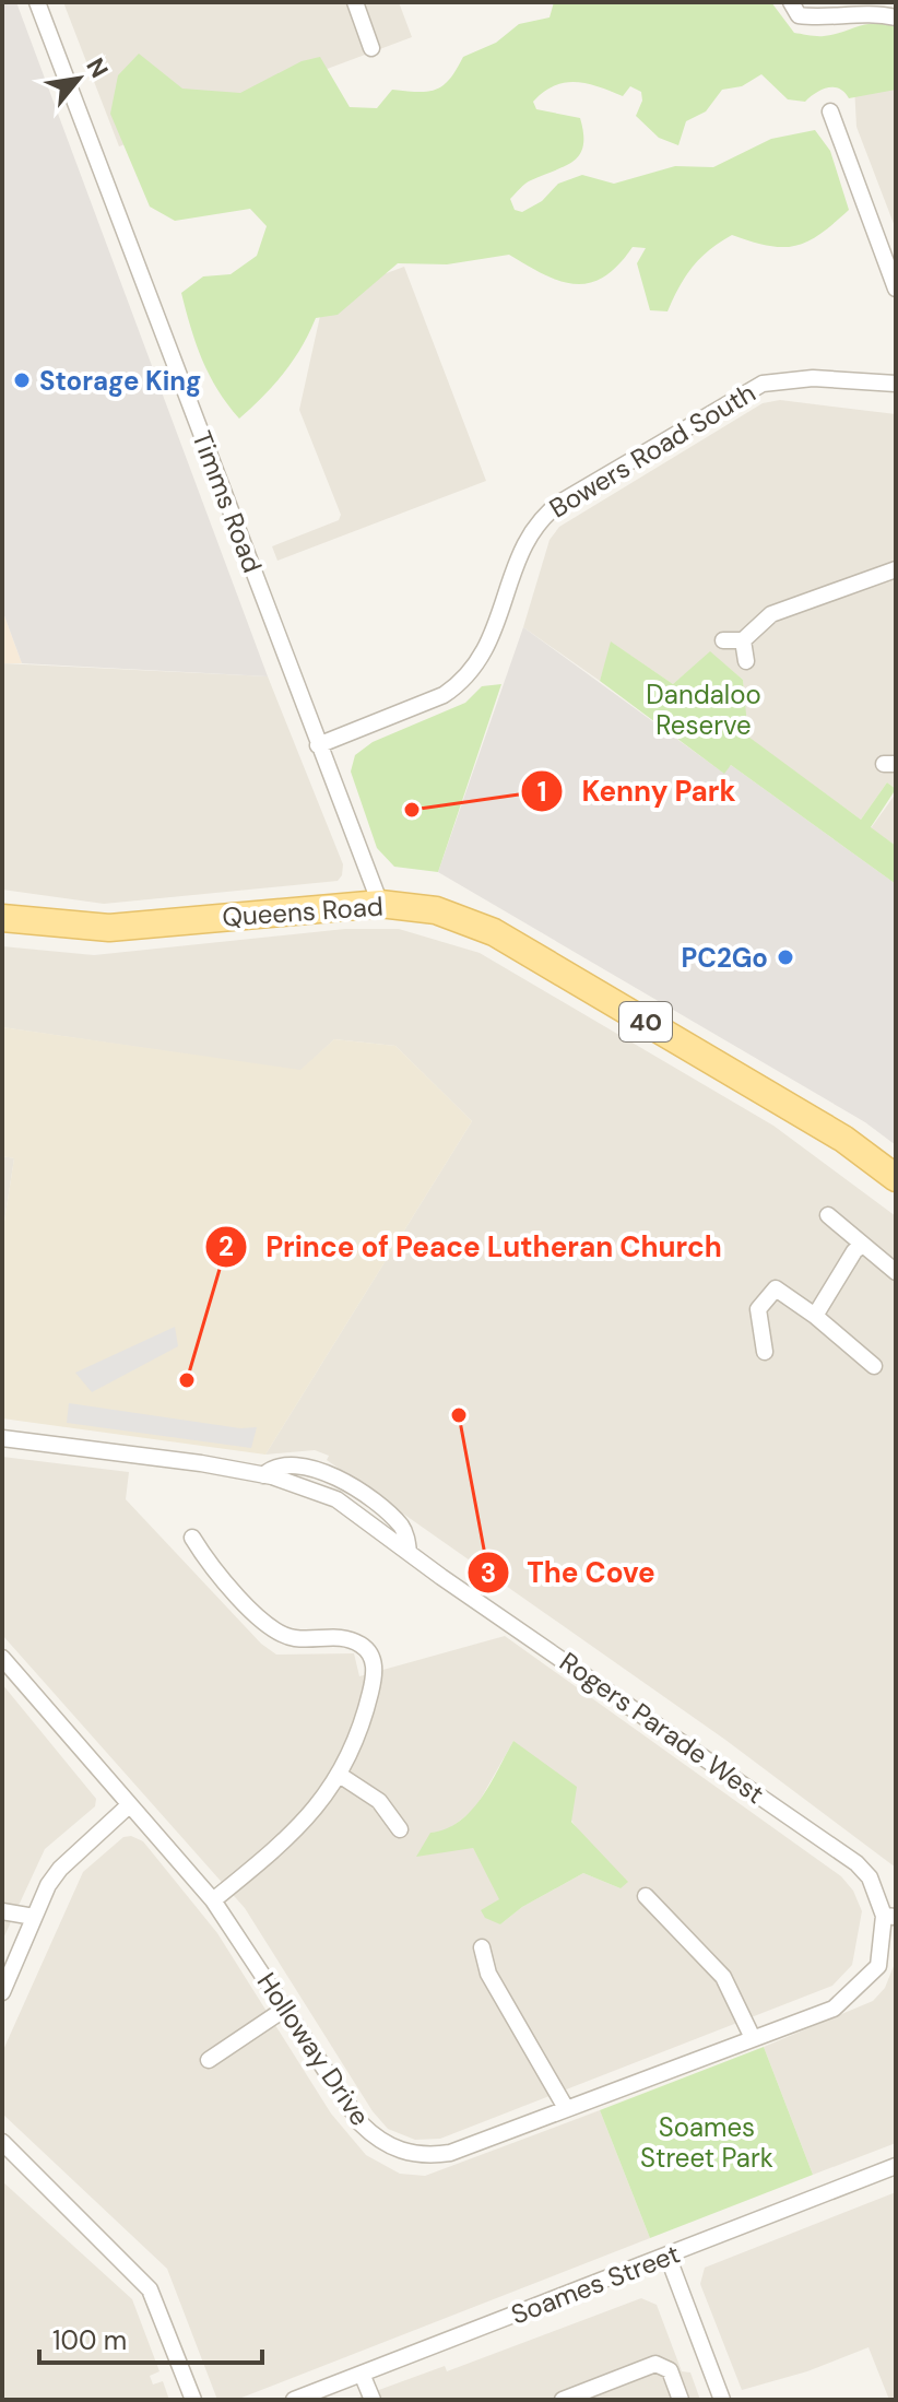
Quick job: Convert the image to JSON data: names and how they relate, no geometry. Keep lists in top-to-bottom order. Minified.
{"streets":{"main road":["Queens Road","40"],"street":["Bowers Road South","Timms Road","Rogers Parade West","Holloway Drive","Soames Street"]},"crossings":[["Bowers Road South","Timms Road"],["Timms Road","Queens Road"],["Rogers Parade West","Holloway Drive"]],"parks":["Dandaloo Reserve","Soames Street Park"],"places":["Storage King","Kenny Park","PC2Go","Prince of Peace Lutheran Church","The Cove"],"scale_bar":"100 m","north":"top right"}
